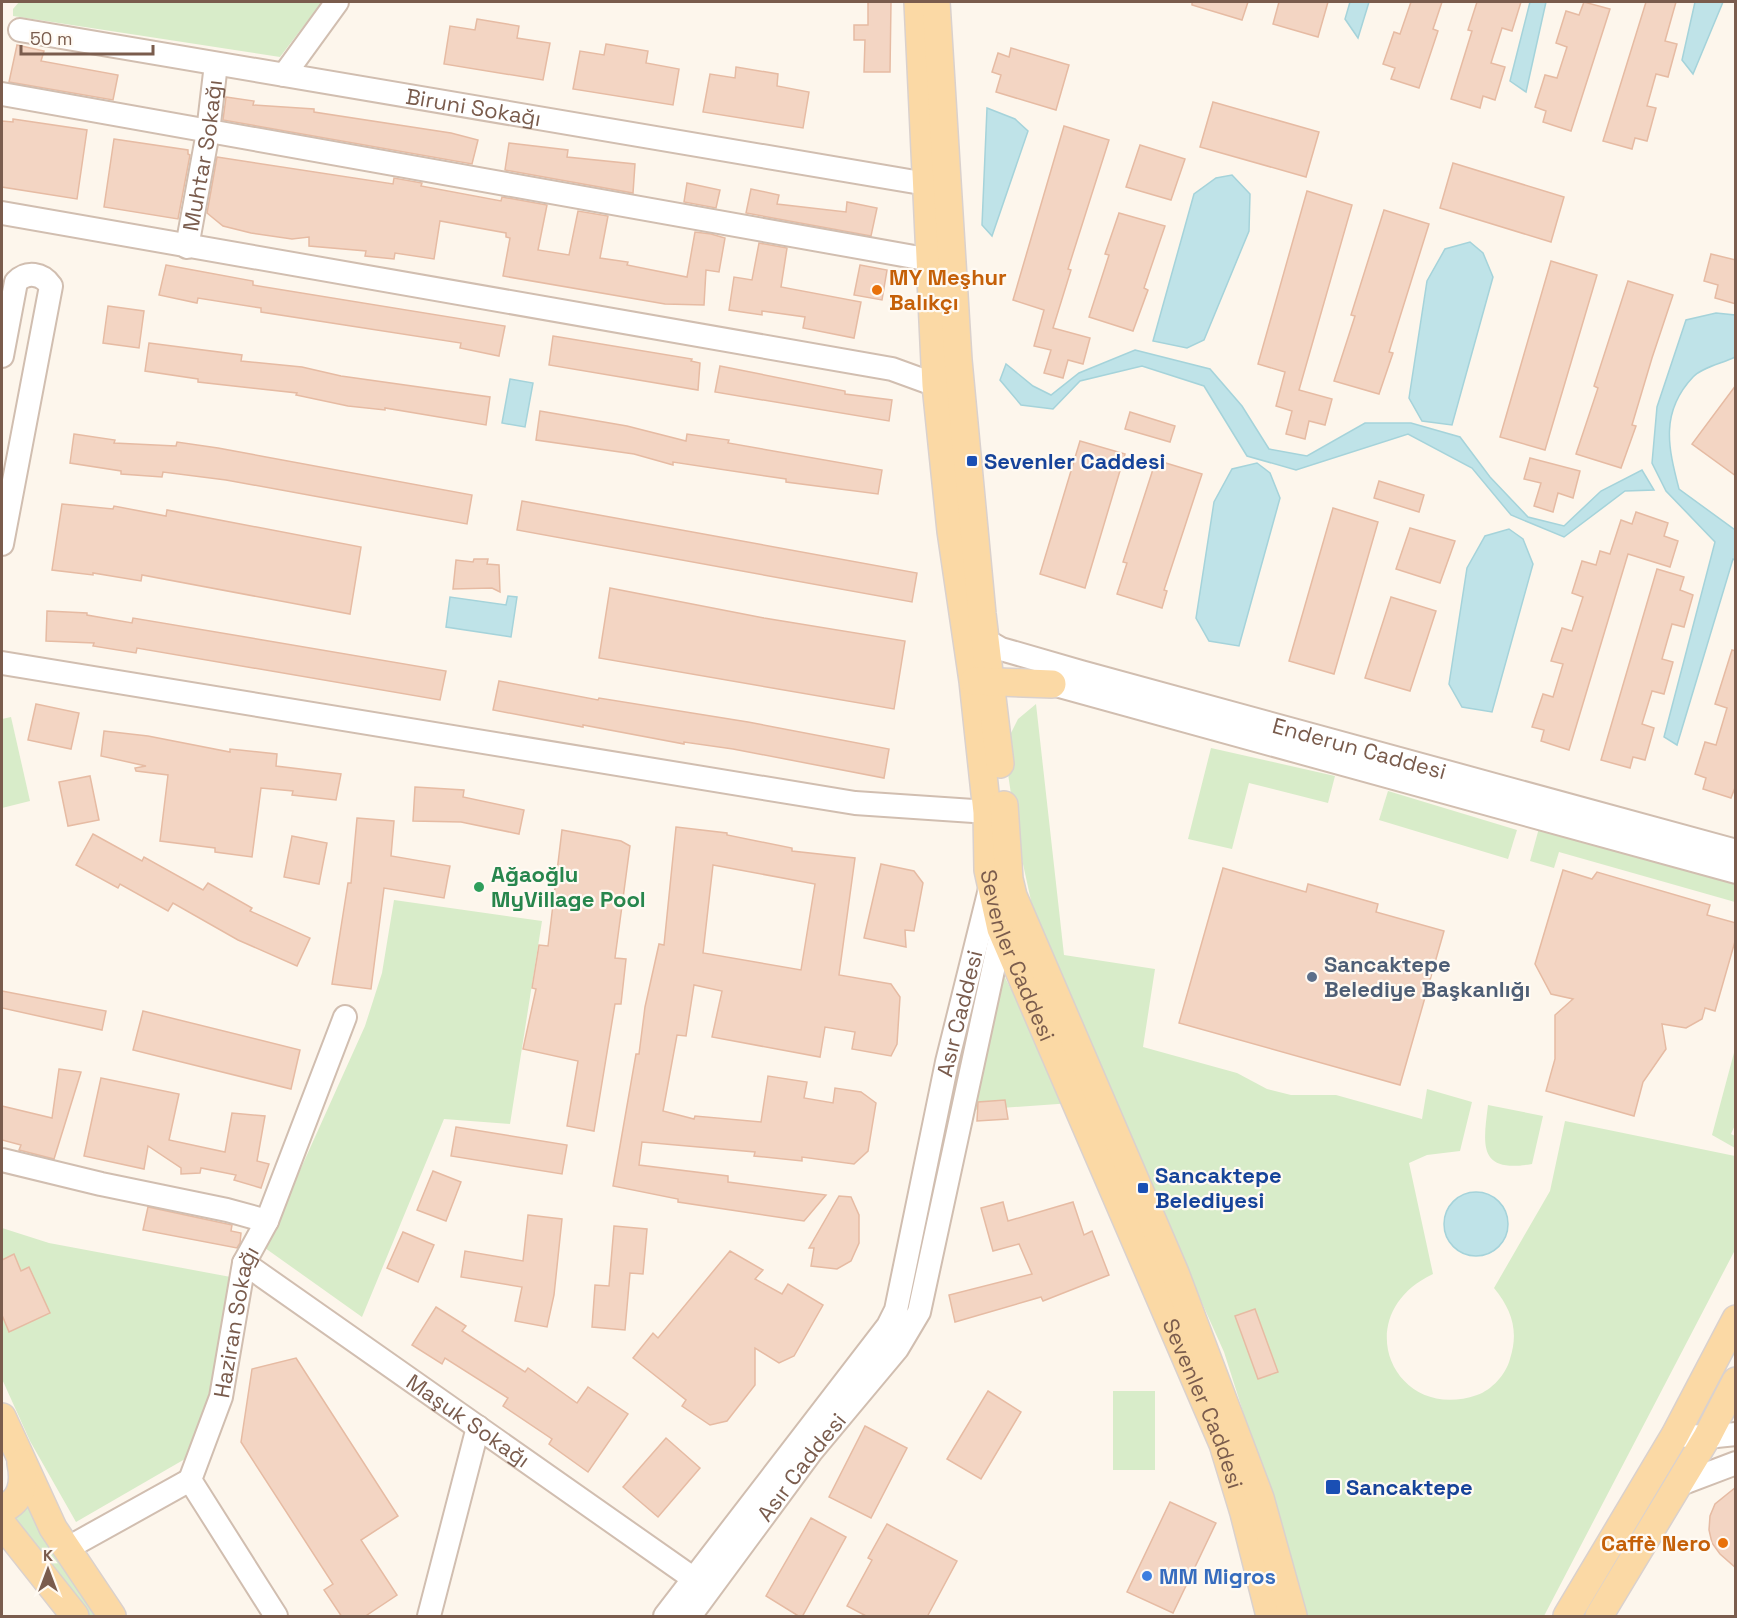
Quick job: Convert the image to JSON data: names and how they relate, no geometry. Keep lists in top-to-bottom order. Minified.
{"streets":{"main road":["Sevenler Caddesi"],"street":["Biruni Sokağı","Muhtar Sokağı","Enderun Caddesi","Asır Caddesi","Haziran Sokağı","Maşuk Sokağı"]},"crossings":[["Biruni Sokağı","Muhtar Sokağı"],["Biruni Sokağı","Sevenler Caddesi"],["Enderun Caddesi","Sevenler Caddesi"],["Sevenler Caddesi","Asır Caddesi"],["Asır Caddesi","Maşuk Sokağı"],["Haziran Sokağı","Maşuk Sokağı"]],"places":{"other":["MY Meşhur Balıkçı","Ağaoğlu MyVillage Pool","Sancaktepe Belediye Başkanlığı","Caffè Nero","MM Migros"],"transit":["Sevenler Caddesi","Sancaktepe Belediyesi","Sancaktepe"]},"scale_bar":"50 m","north":"top"}
